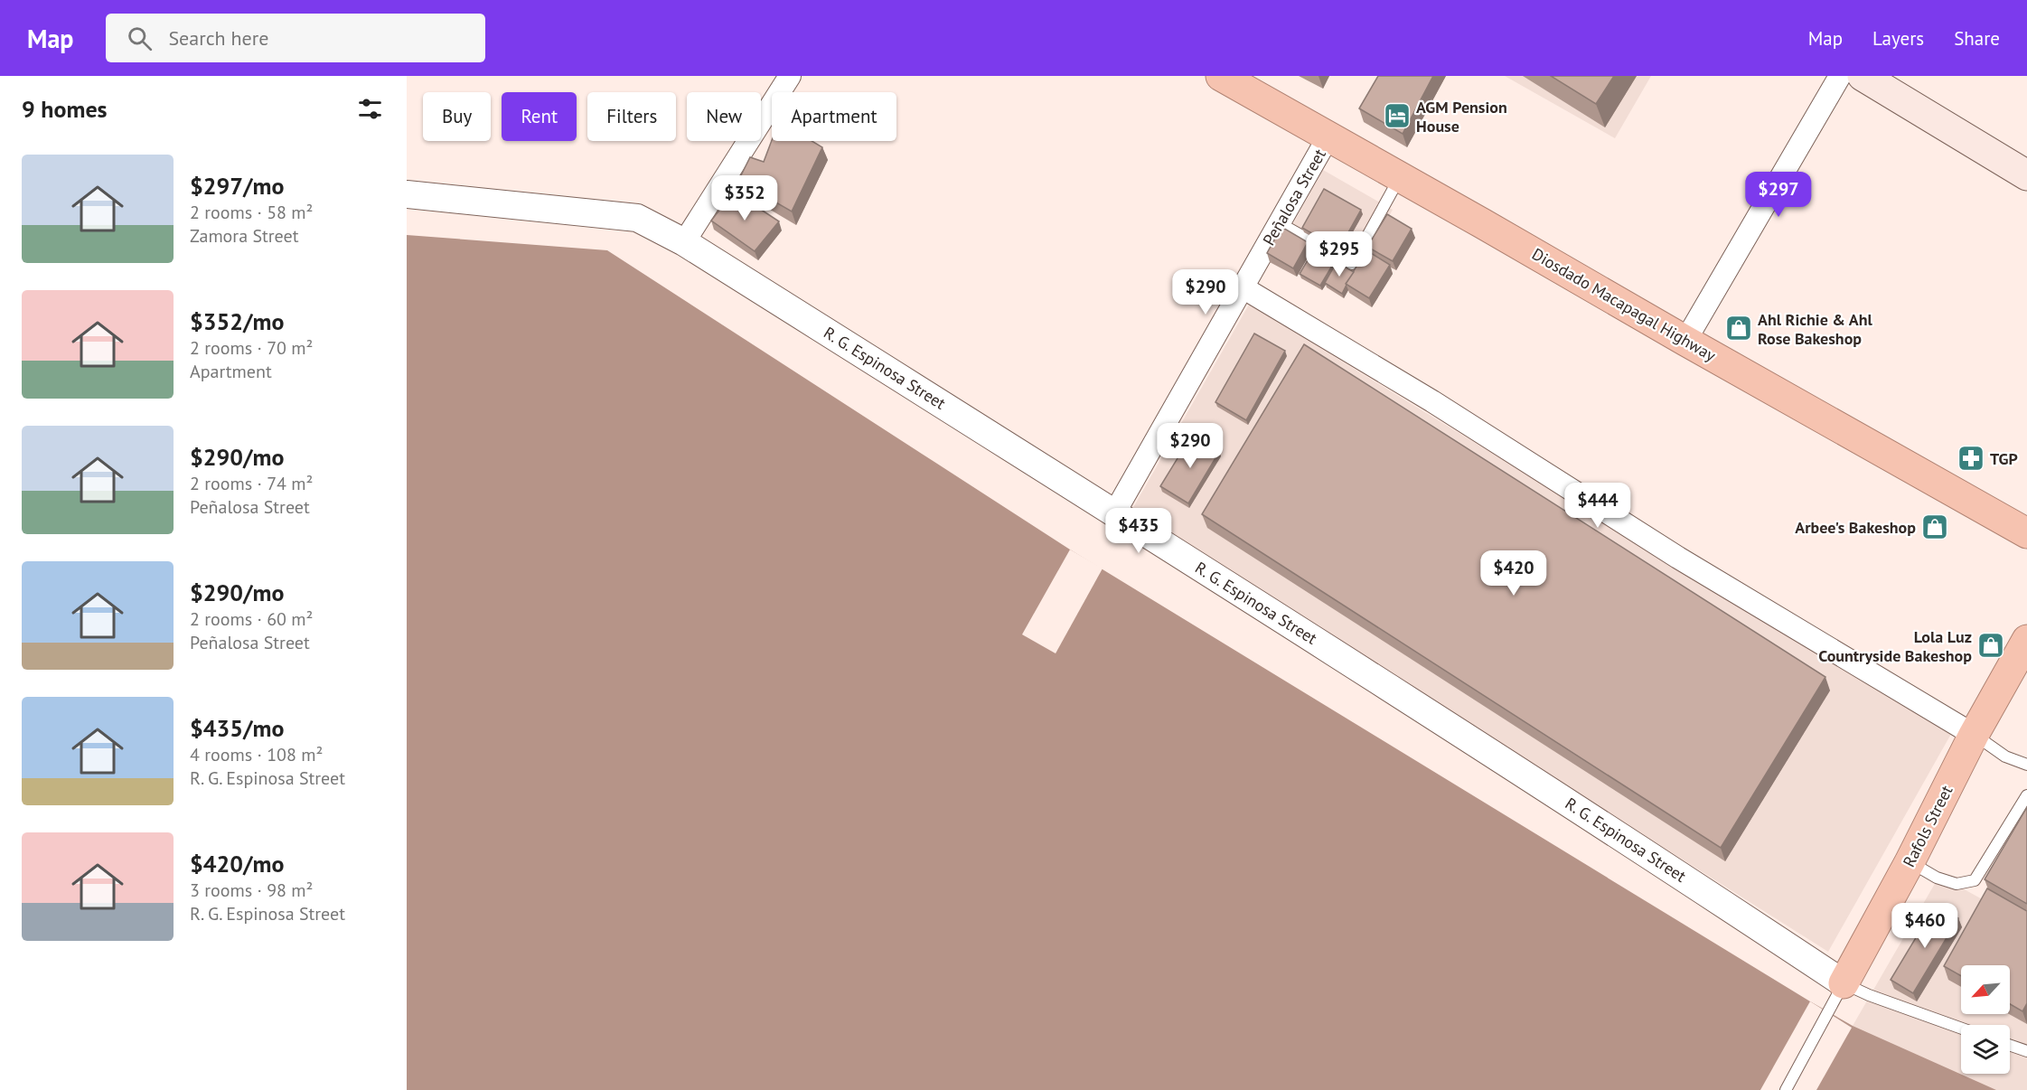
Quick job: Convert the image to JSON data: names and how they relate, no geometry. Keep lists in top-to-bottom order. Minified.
{"streets":{"highway":["Diosdado Macapagal Highway","Rafols Street"],"street":["Peñalosa Street","R. G. Espinosa Street"]},"crossings":[["Peñalosa Street","Diosdado Macapagal Highway"],["Peñalosa Street","R. G. Espinosa Street"],["R. G. Espinosa Street","Rafols Street"]],"places":{"hotel":["AGM Pension House"],"shop":["Ahl Richie & Ahl Rose Bakeshop","Arbee's Bakeshop","Lola Luz Countryside Bakeshop"],"pharmacy":["TGP"]},"north":"bottom left","page":{"header":"Map","search":"Search here","nav":["Map","Layers","Share"],"heading":"9 homes","chip":["Buy","Rent","Filters","New","Apartment"],"list":[{"name":"$297/mo","note":"2 rooms · 58 m² · Zamora Street"},{"name":"$352/mo","note":"2 rooms · 70 m² · Apartment"},{"name":"$290/mo","note":"2 rooms · 74 m² · Peñalosa Street"},{"name":"$290/mo","note":"2 rooms · 60 m² · Peñalosa Street"},{"name":"$435/mo","note":"4 rooms · 108 m² · R. G. Espinosa Street"},{"name":"$420/mo","note":"3 rooms · 98 m² · R. G. Espinosa Street"}],"price":["$297","$352","$295","$290","$290","$444","$435","$420","$460"]}}
